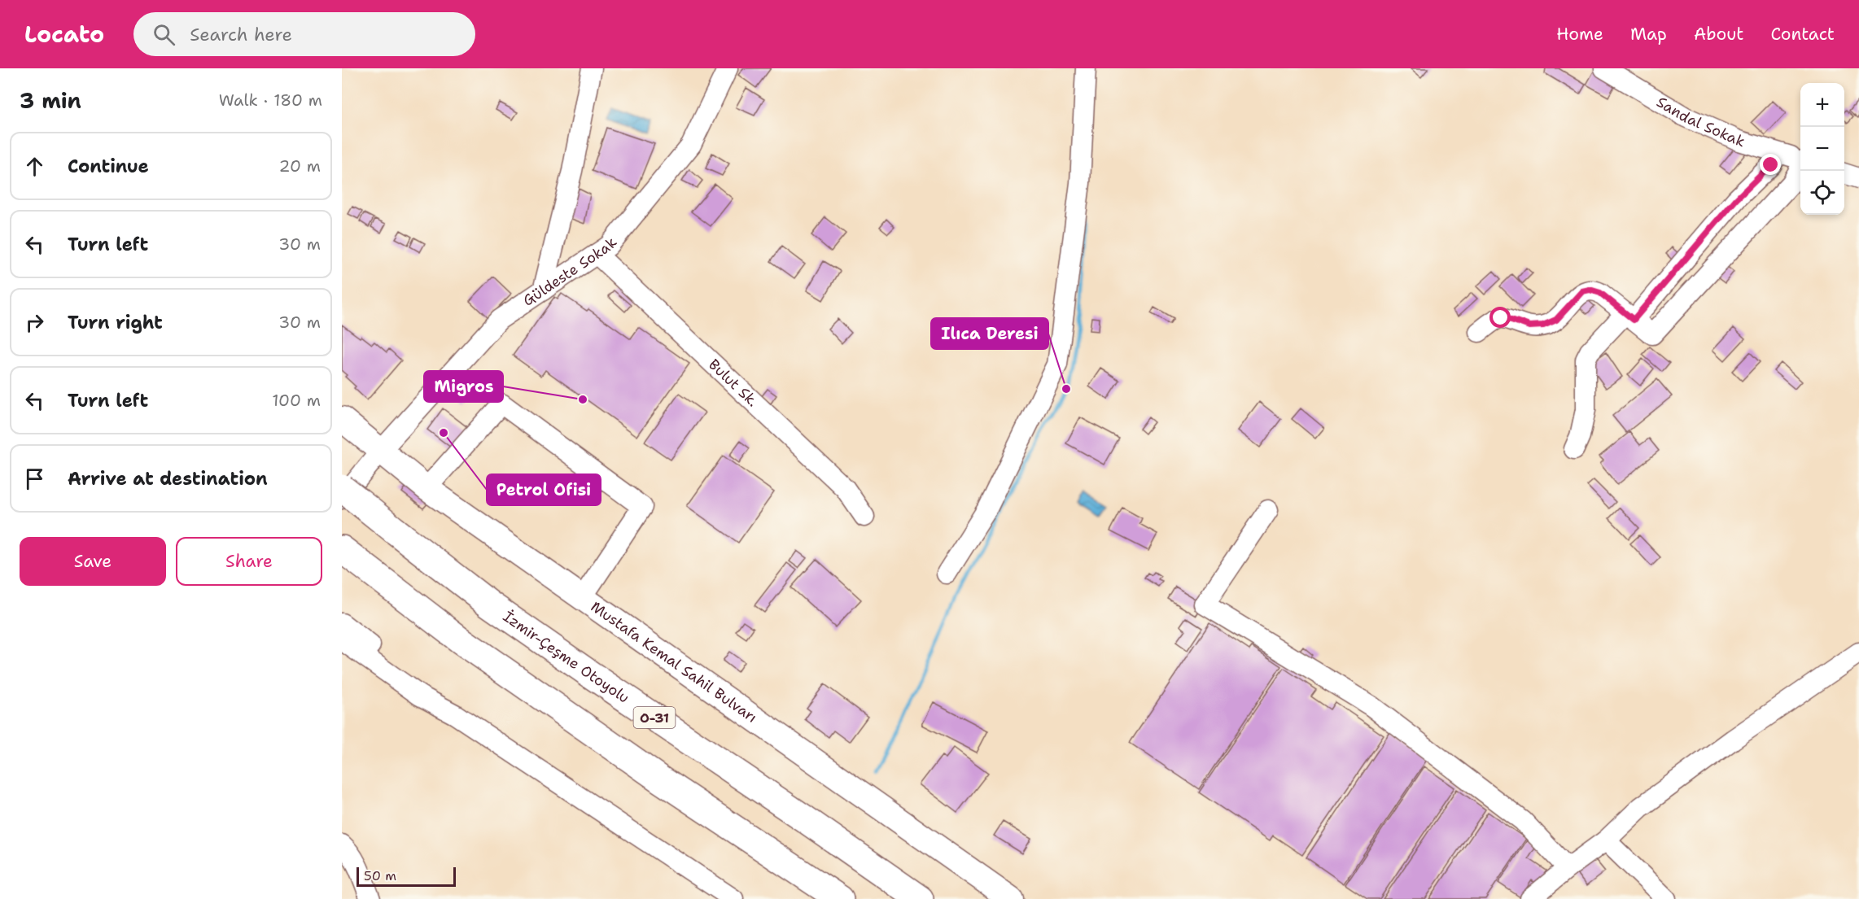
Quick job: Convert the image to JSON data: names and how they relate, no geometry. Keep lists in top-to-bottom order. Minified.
{"streets":{"highway":["İzmir-Çeşme Otoyolu","O-31"],"main road":["Mustafa Kemal Sahil Bulvarı"],"street":["Sandal Sokak","Güldeste Sokak","Bulut Sk."]},"crossings":[["Güldeste Sokak","Bulut Sk."],["Güldeste Sokak","Mustafa Kemal Sahil Bulvarı"]],"places":["Ilıca Deresi","Migros","Petrol Ofisi"],"scale_bar":"50 m","page":{"header":"Locato","search":"Search here","nav":["Home","Map","About","Contact"],"heading":["3 min","Walk · 180 m"],"map_buttons":["+","−"],"list":[["Continue","20 m"],["Turn left","30 m"],["Turn right","30 m"],["Turn left","100 m"],"Arrive at destination"],"buttons":["Save","Share"],"scale":"50 m"}}
